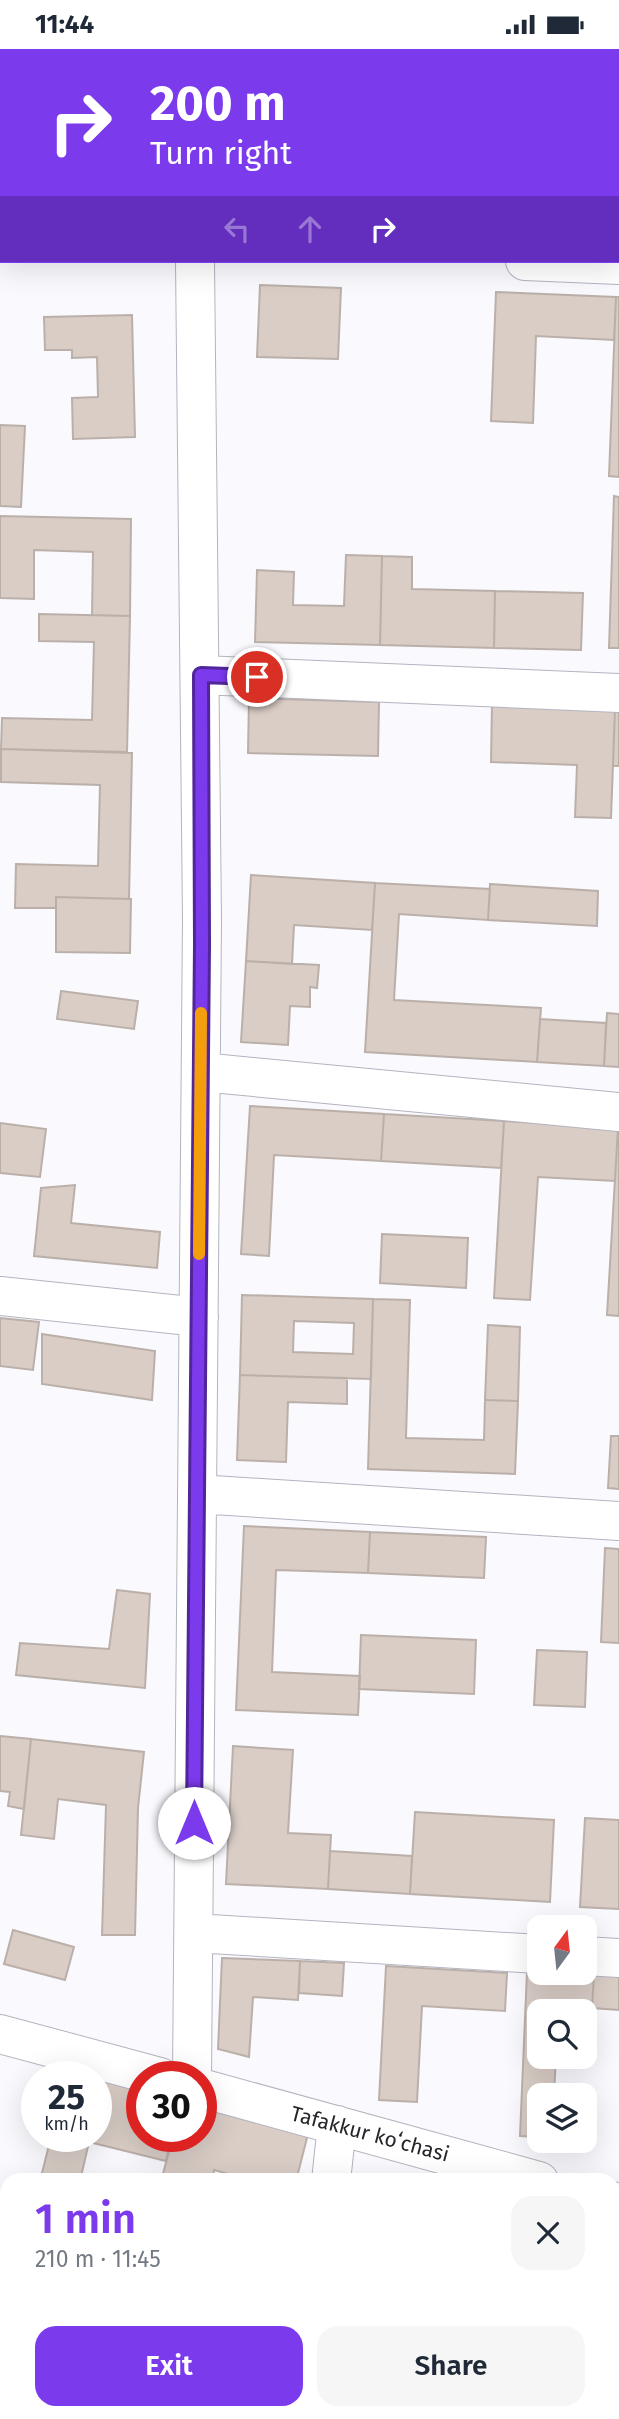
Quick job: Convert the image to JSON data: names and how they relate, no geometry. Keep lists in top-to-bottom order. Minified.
{"streets":{"street":["Tafakkur koʻchasi"]},"north":"top","page":{"status":"11:44","turn":["200 m","Turn right"],"speed":"25 km/h","limit":"30","heading":["1 min","210 m · 11:45"],"buttons":["Exit","Share"]}}
